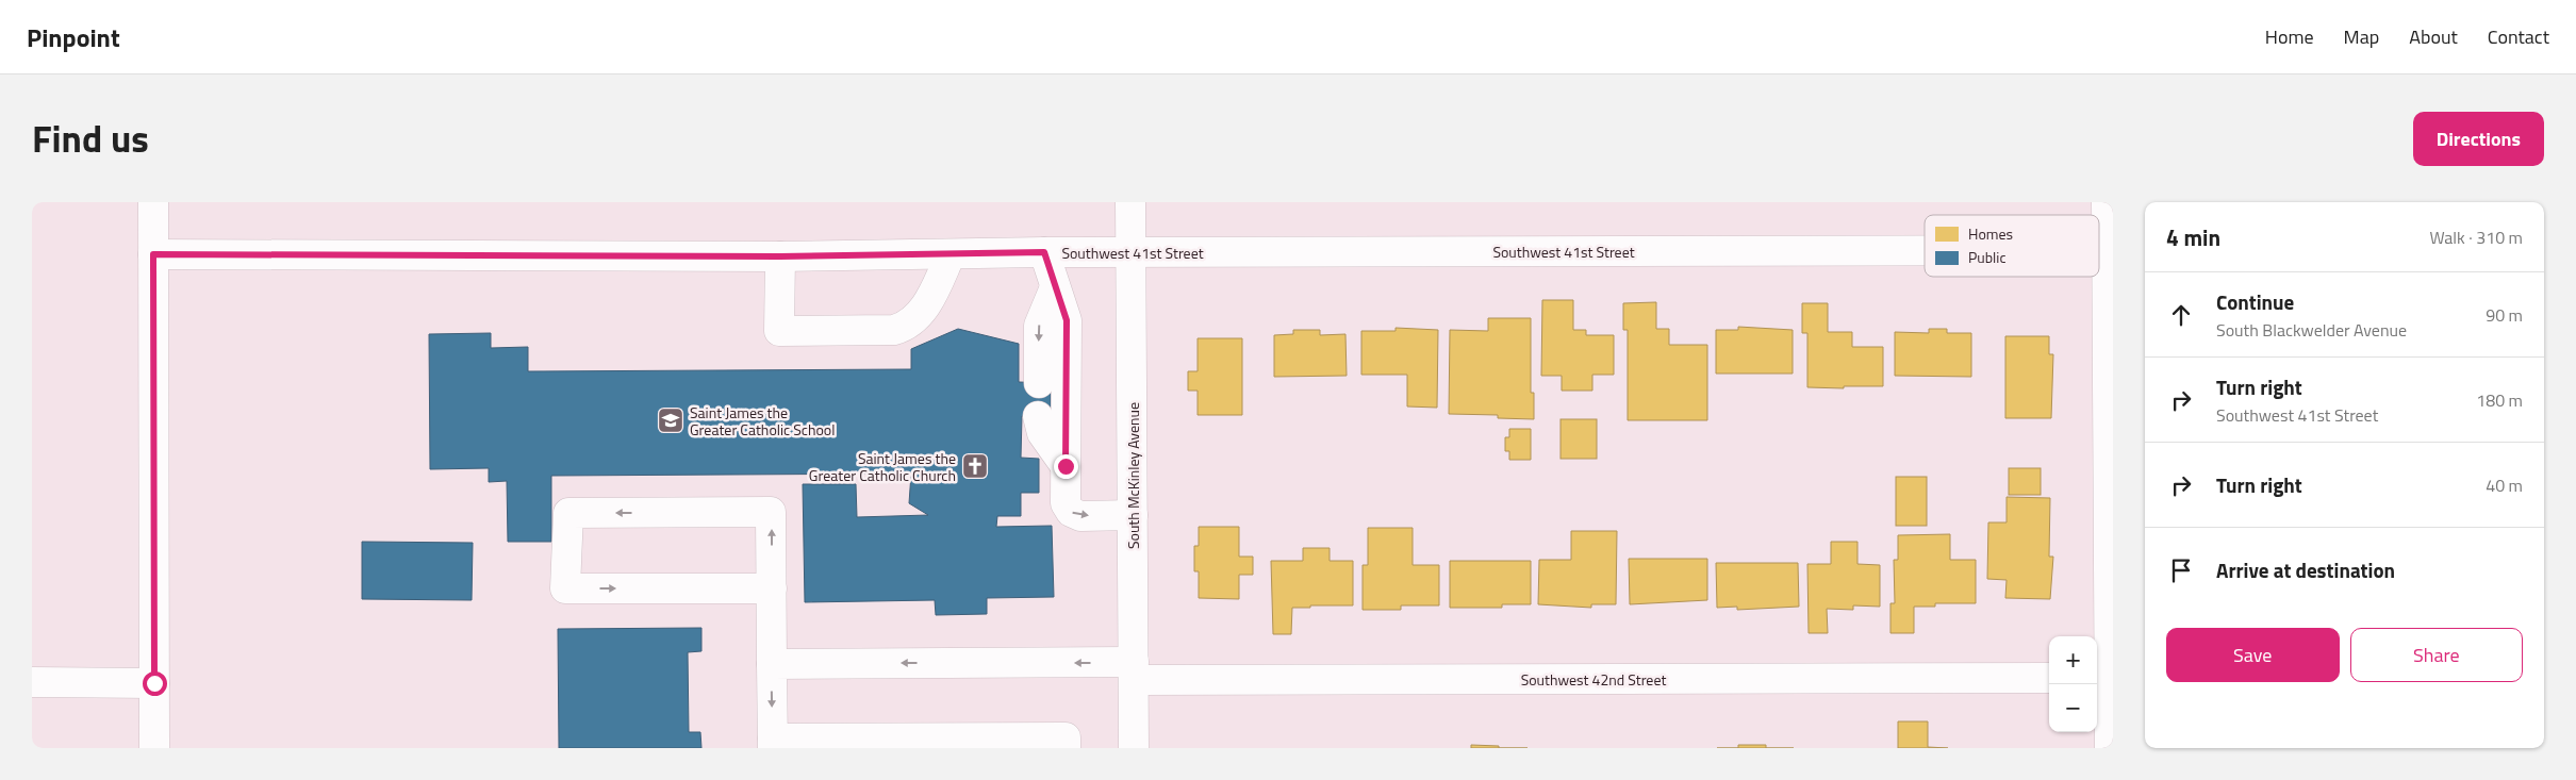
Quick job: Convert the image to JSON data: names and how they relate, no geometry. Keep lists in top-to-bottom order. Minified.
{"streets":{"street":["Southwest 41st Street","South McKinley Avenue","Southwest 42nd Street"]},"crossings":[["Southwest 41st Street","South McKinley Avenue"],["South McKinley Avenue","Southwest 42nd Street"]],"places":{"school or university":["Saint James the Greater Catholic School"],"church":["Saint James the Greater Catholic Church"]},"legend":["Homes","Public"],"page":{"header":"Pinpoint","nav":["Home","Map","About","Contact"],"title":"Find us","buttons":["Directions",["Save","Share"]],"heading":["4 min","Walk · 310 m"],"list":[["Continue","South Blackwelder Avenue","90 m"],["Turn right","Southwest 41st Street","180 m"],["Turn right","40 m"],"Arrive at destination"],"map_buttons":["+","−"]}}
